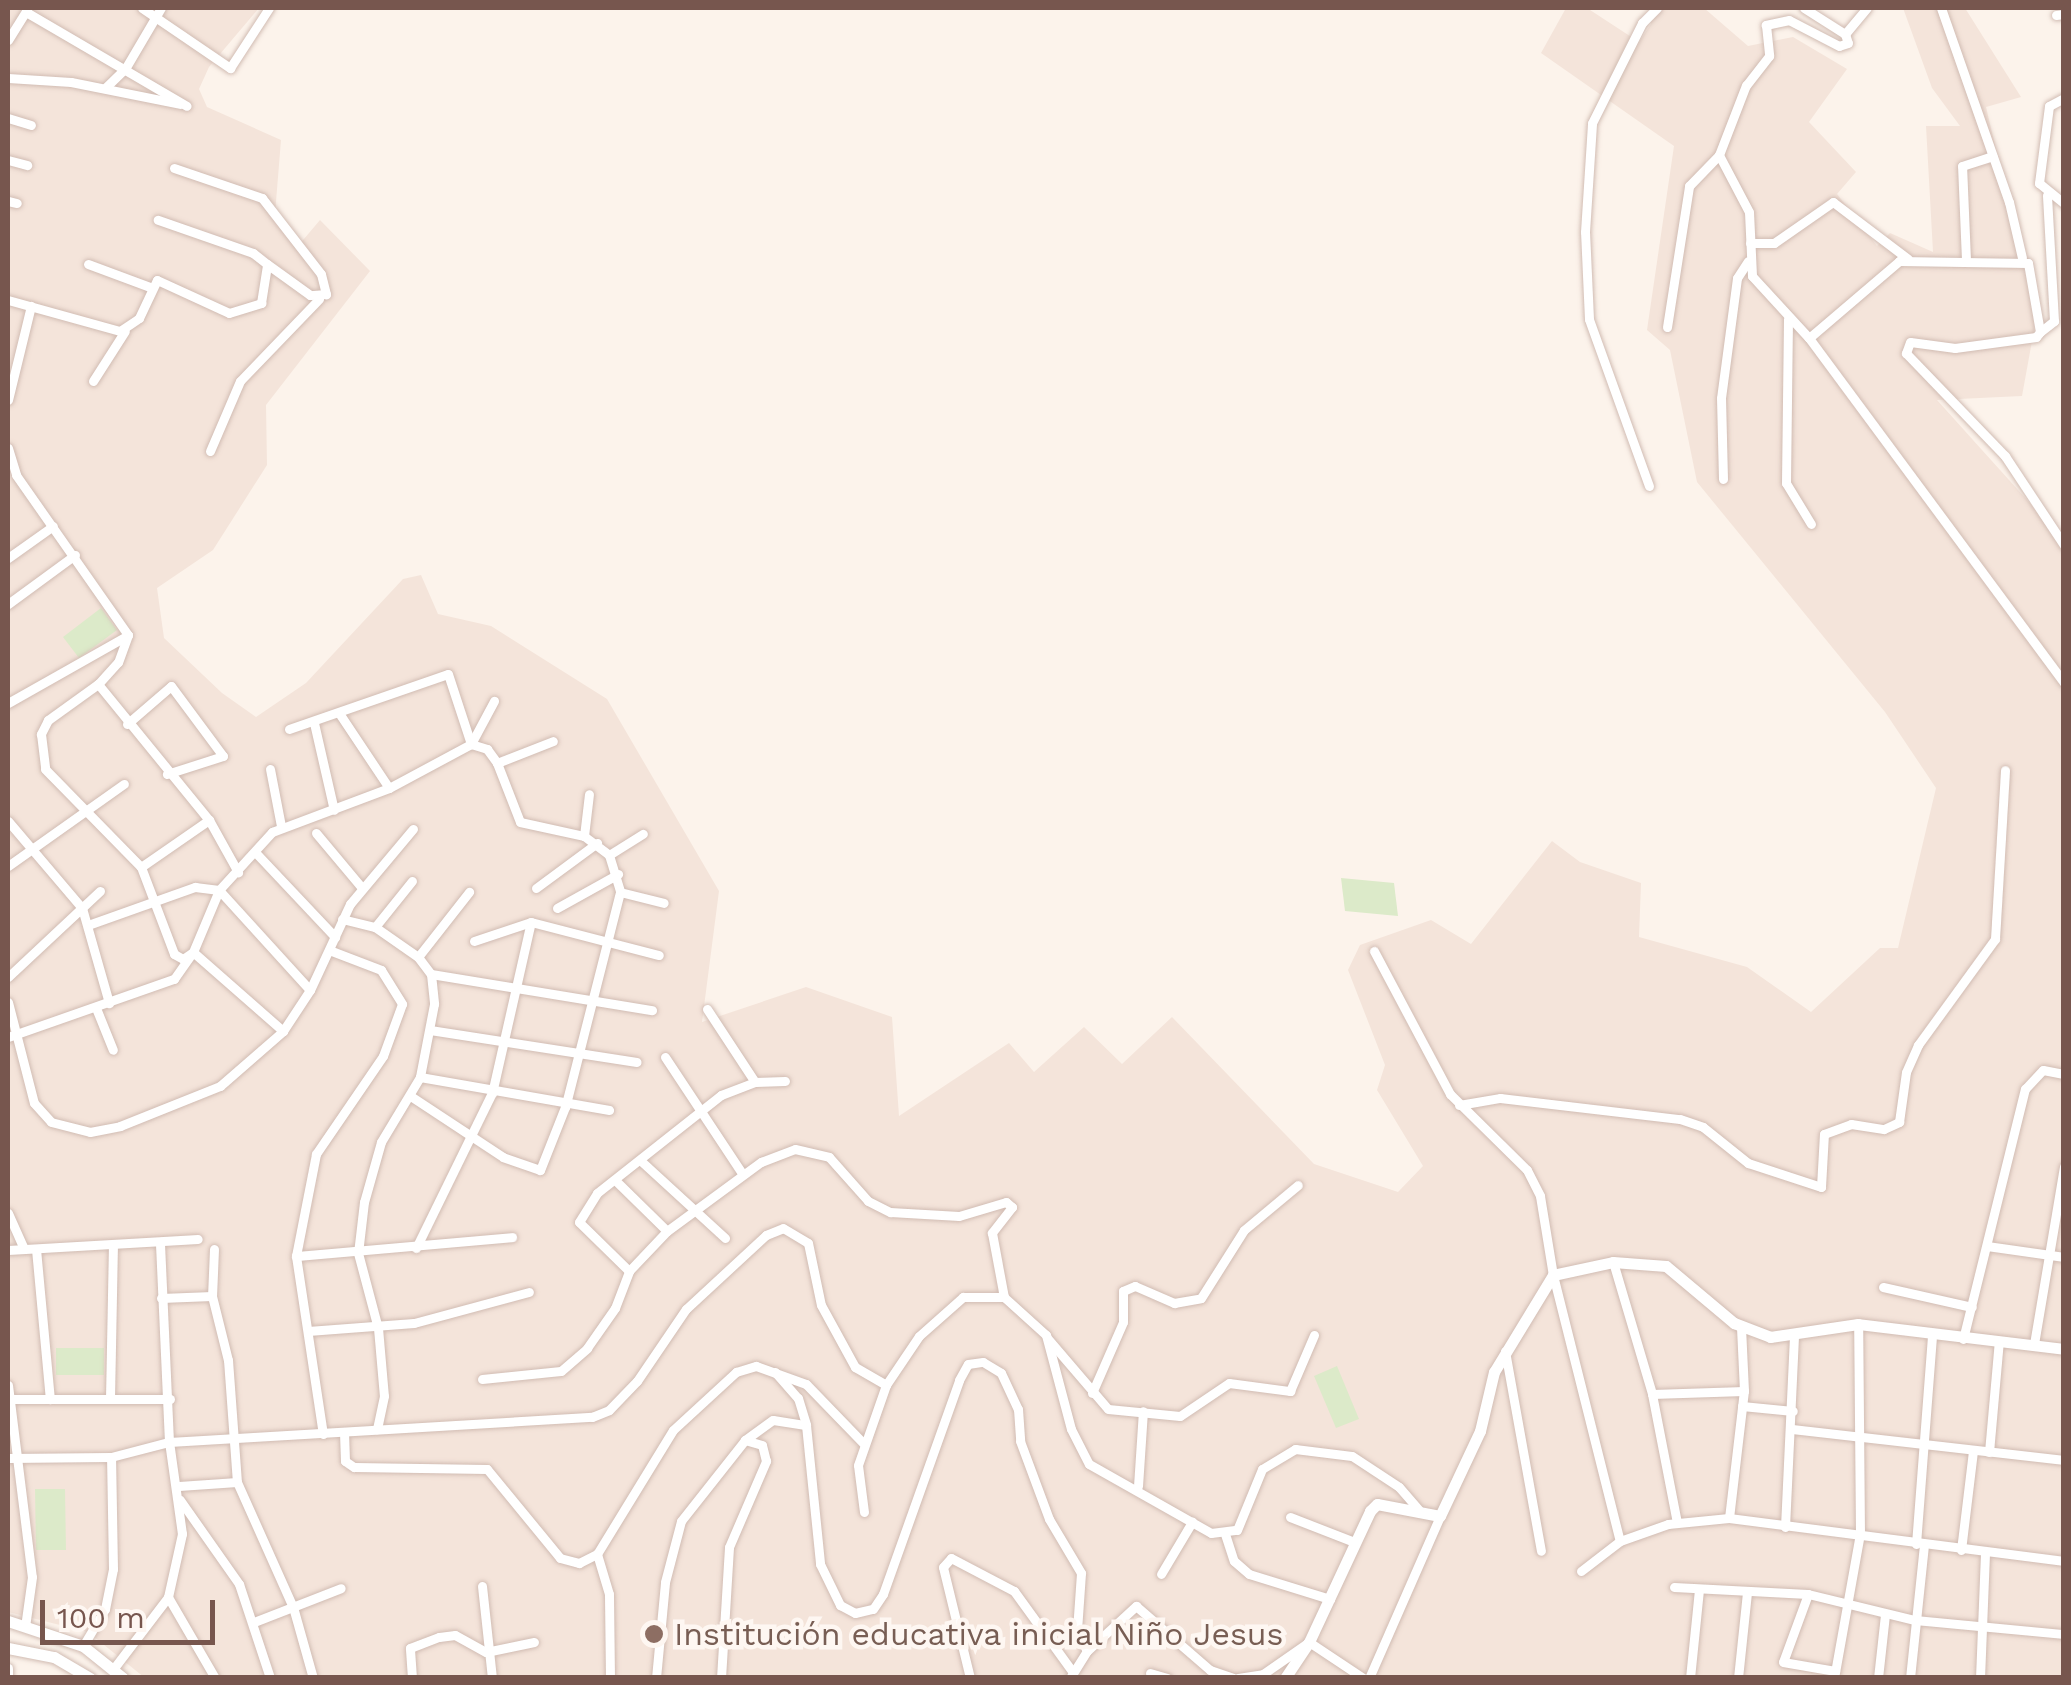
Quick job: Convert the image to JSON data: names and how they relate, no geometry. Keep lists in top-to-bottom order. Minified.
{"places":["Institución educativa inicial Niño Jesus"],"scale_bar":"100 m"}
